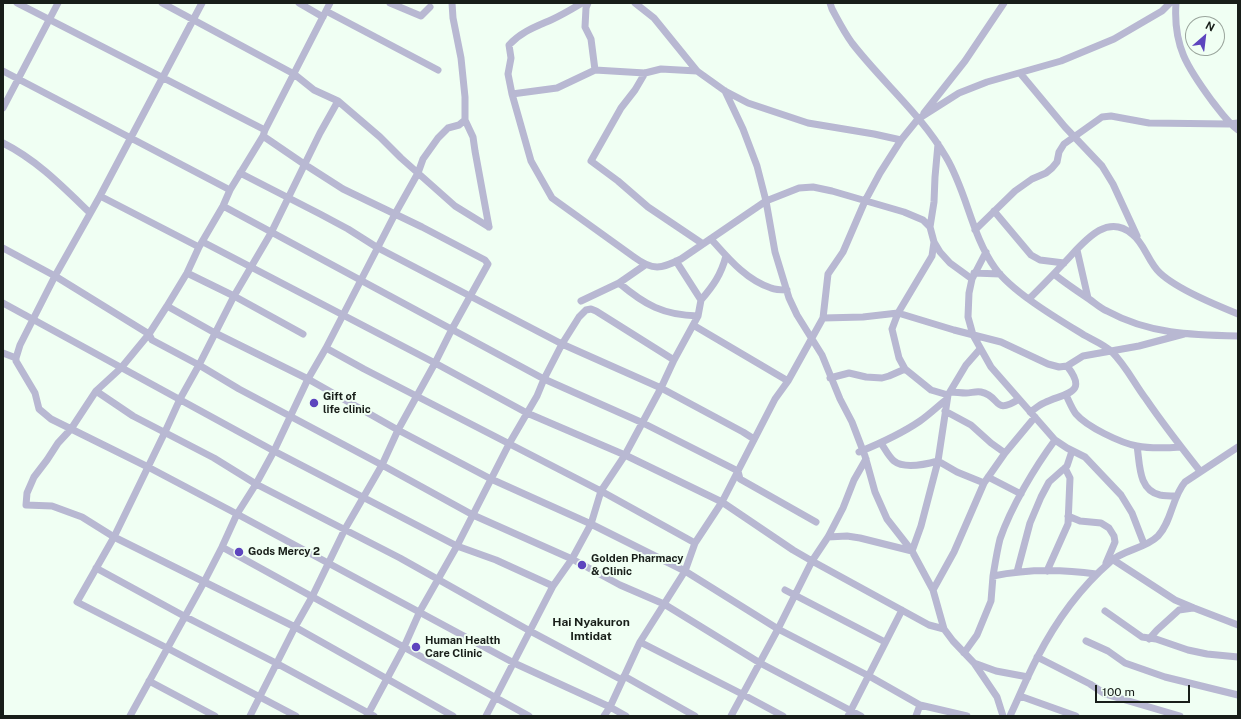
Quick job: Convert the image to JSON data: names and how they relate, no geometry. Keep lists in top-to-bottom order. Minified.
{"districts":["Hai Nyakuron Imtidat"],"places":["Gift of life clinic","Gods Mercy 2","Golden Pharmacy & Clinic","Human Health Care Clinic"],"scale_bar":"100 m","north":"top right"}
